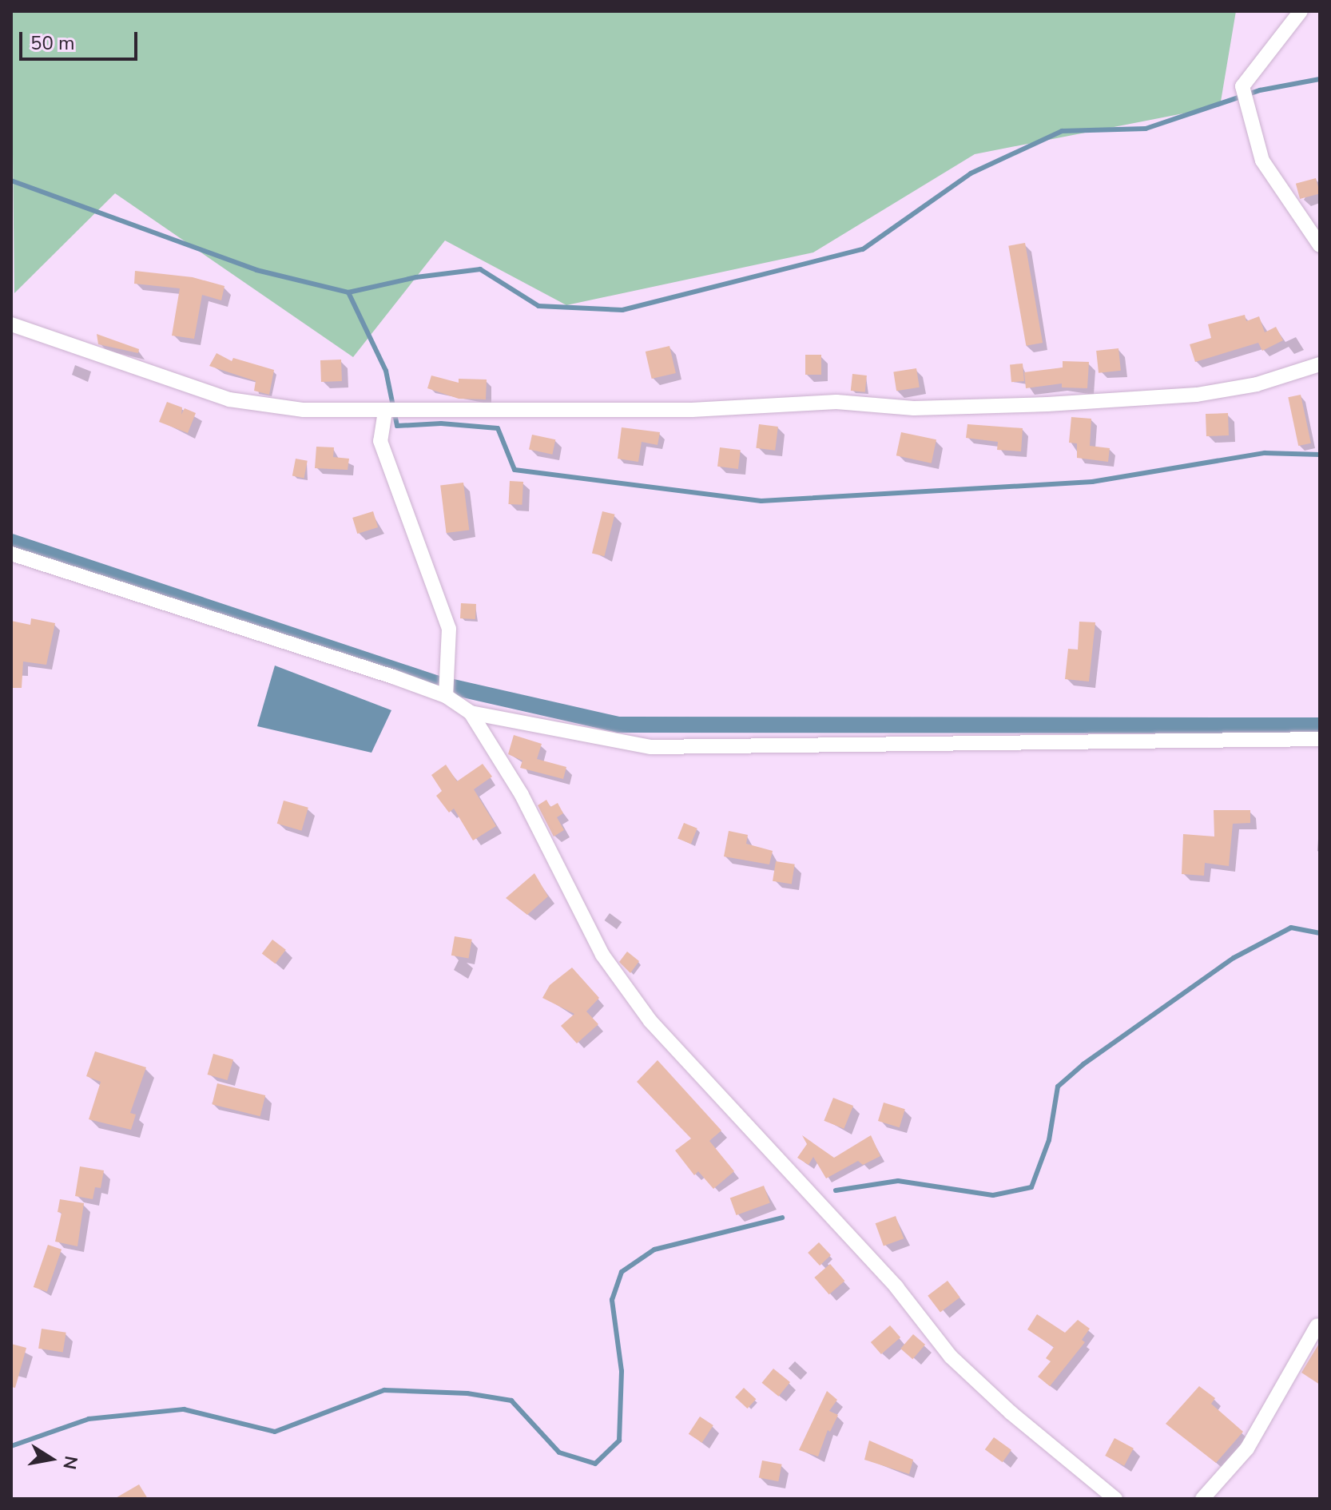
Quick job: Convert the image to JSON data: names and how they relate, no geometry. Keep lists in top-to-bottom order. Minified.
{"scale_bar":"50 m","north":"right"}
